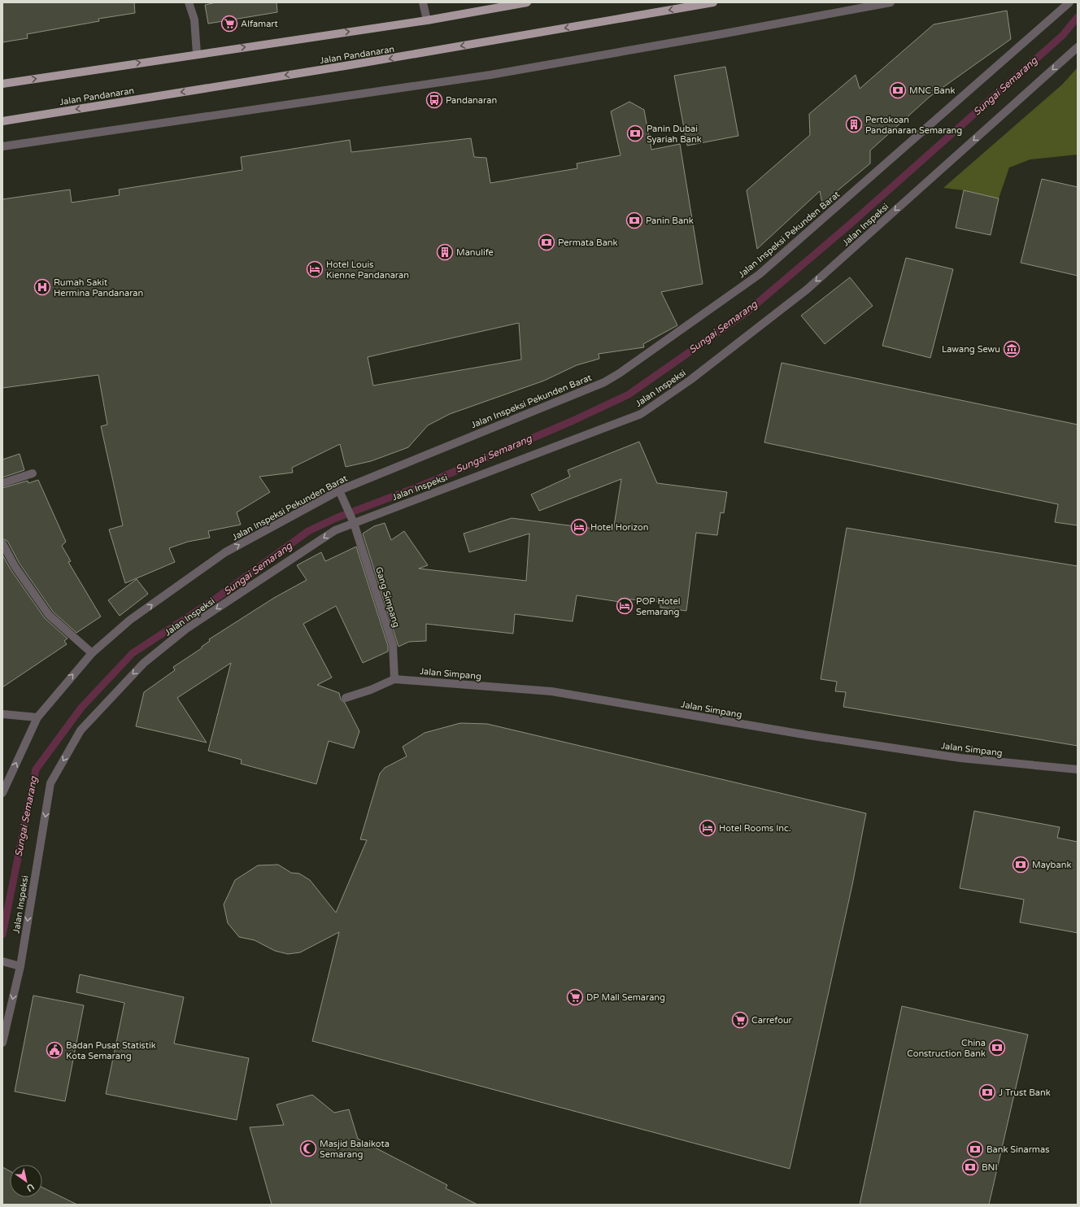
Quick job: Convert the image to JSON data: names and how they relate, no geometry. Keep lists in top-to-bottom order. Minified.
{"streets":{"main road":["Jalan Pandanaran"],"street":["Jalan Inspeksi","Jalan Inspeksi Pekunden Barat","Gang Simpang","Jalan Simpang"]},"crossings":[["Jalan Inspeksi","Gang Simpang"],["Jalan Inspeksi Pekunden Barat","Gang Simpang"],["Gang Simpang","Jalan Simpang"]],"one_way":["Jalan Inspeksi"],"water":["Sungai Semarang"],"places":{"supermarket":["Alfamart","DP Mall Semarang","Carrefour"],"bank":["MNC Bank","Panin Dubai Syariah Bank","Panin Bank","Permata Bank","Maybank","China Construction Bank","J Trust Bank","Bank Sinarmas","BNI"],"bus stop":["Pandanaran"],"building":["Pertokoan Pandanaran Semarang","Manulife"],"hotel":["Hotel Louis Kienne Pandanaran","Hotel Horizon","POP Hotel Semarang","Hotel Rooms Inc."],"hospital":["Rumah Sakit Hermina Pandanaran"],"museum":["Lawang Sewu"],"public building":["Badan Pusat Statistik Kota Semarang"],"mosque":["Masjid Balaikota Semarang"]},"north":"bottom right"}
